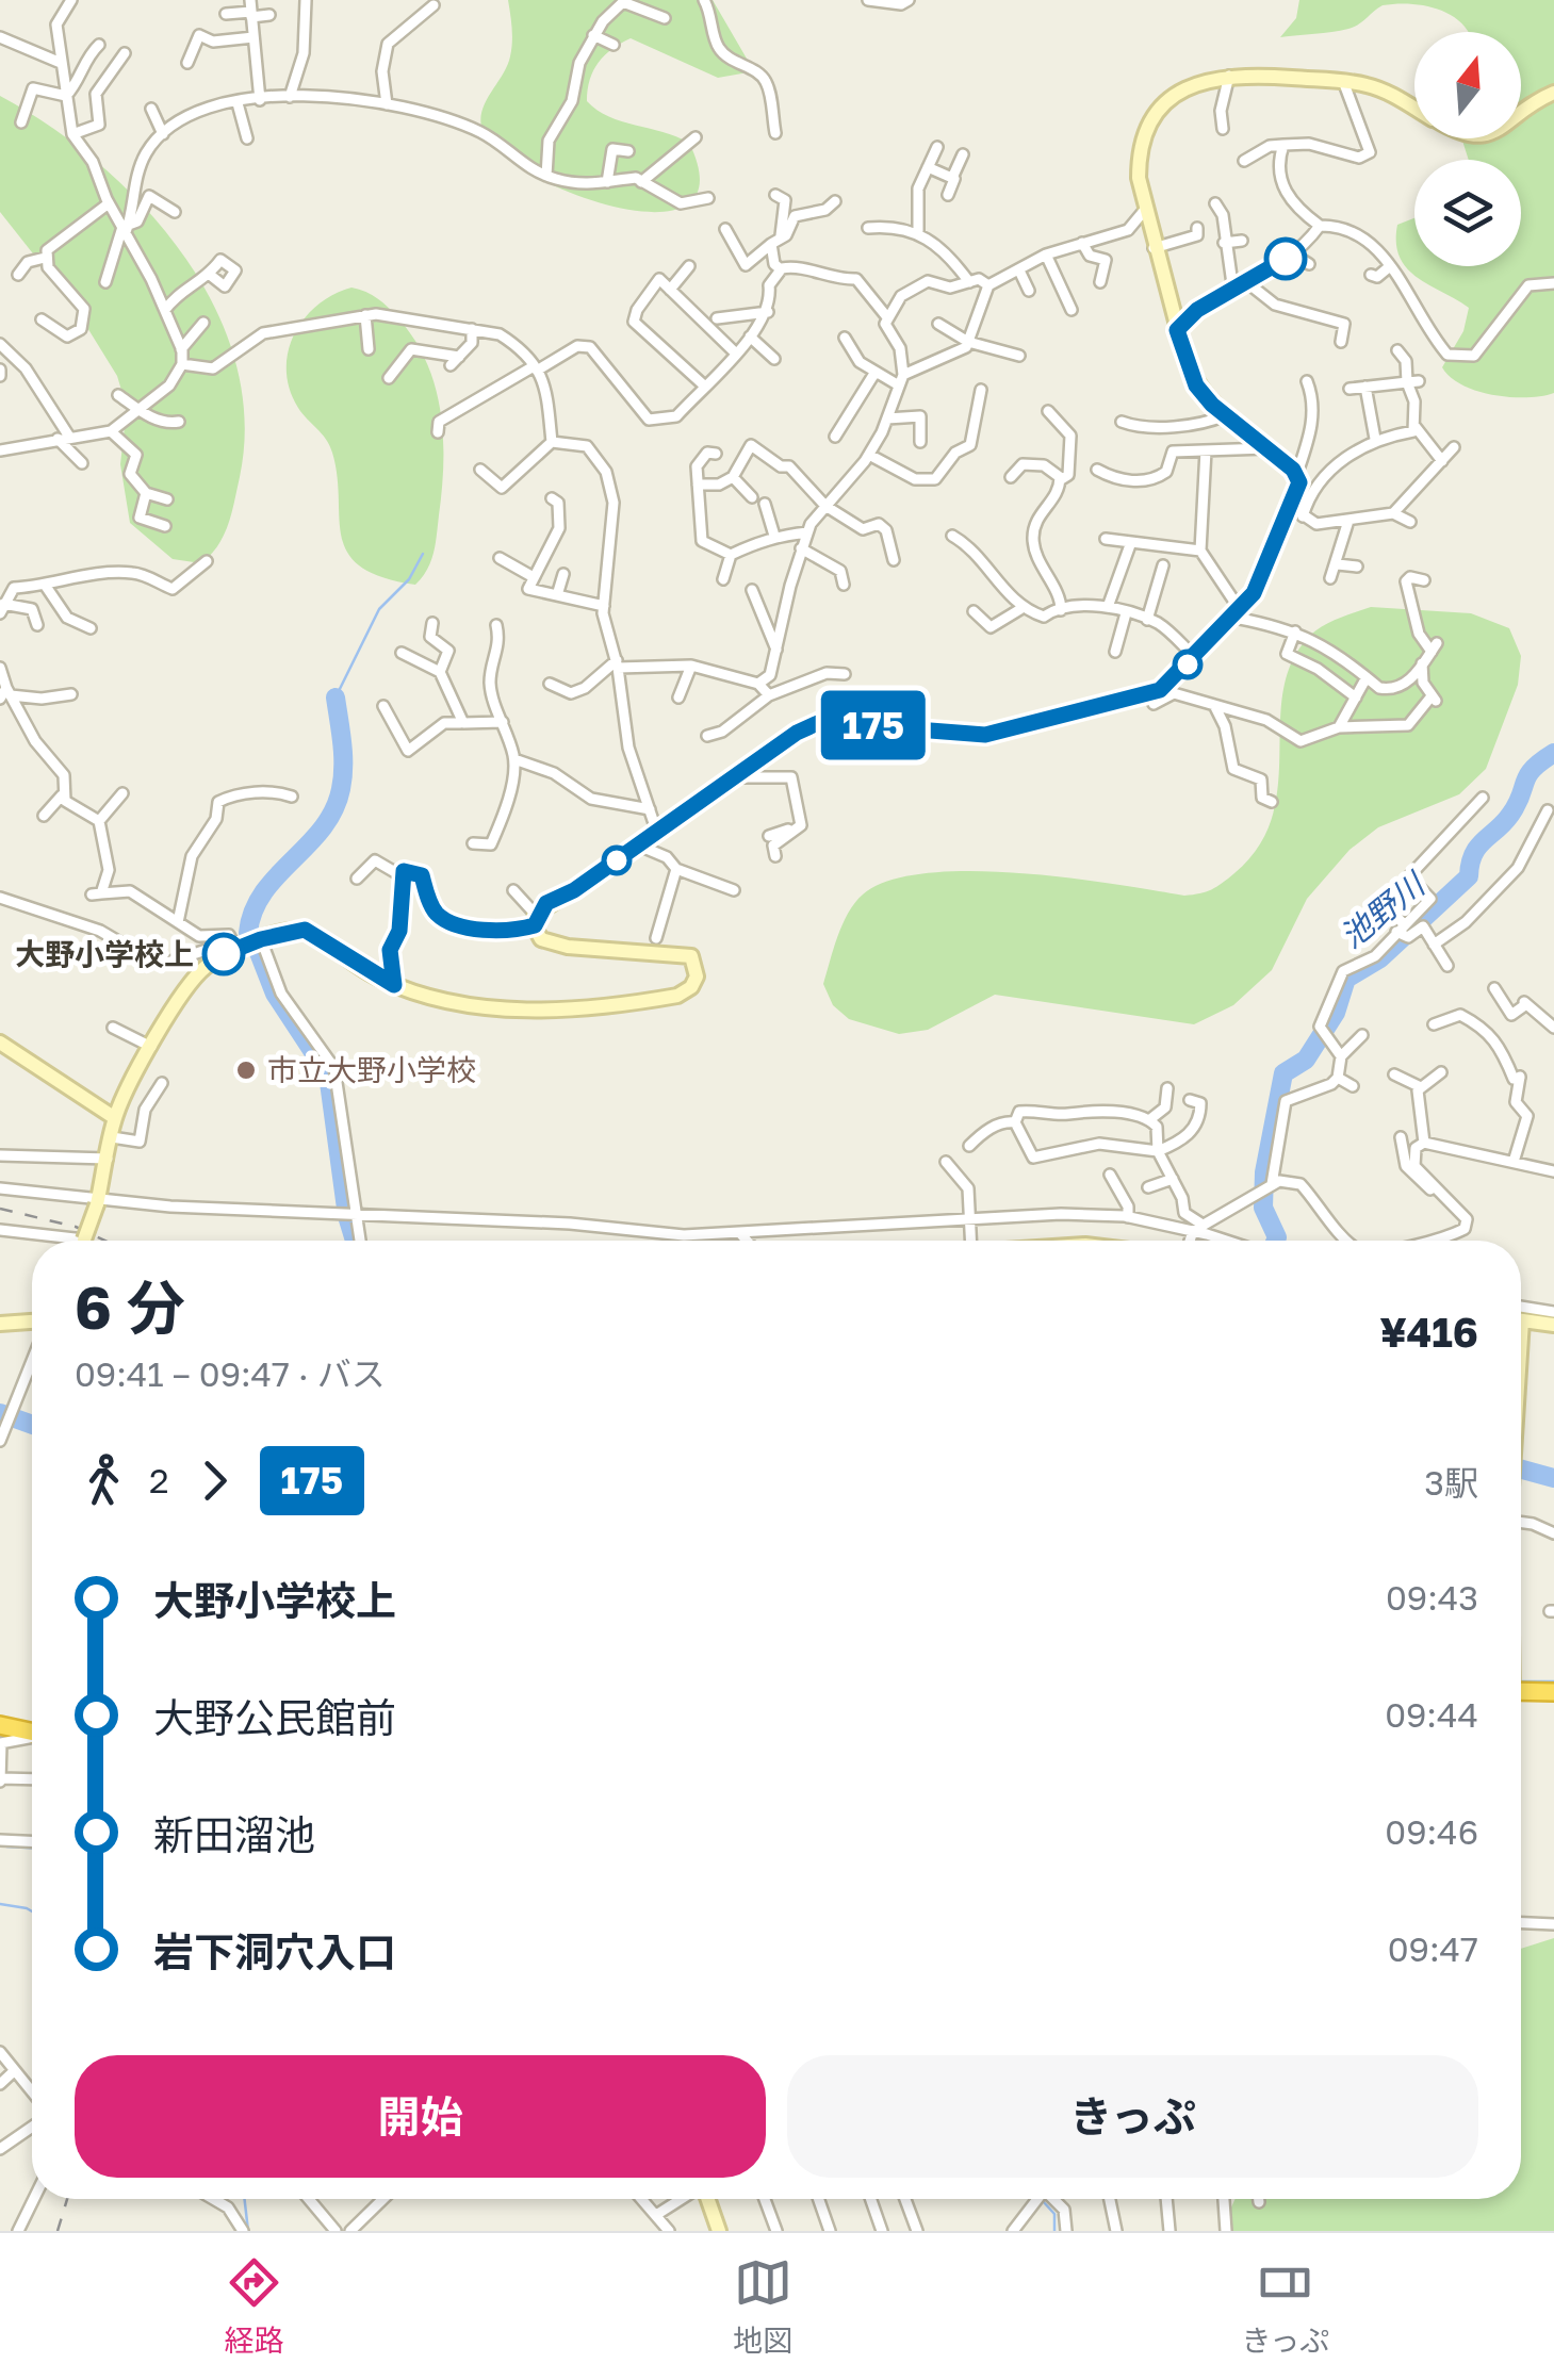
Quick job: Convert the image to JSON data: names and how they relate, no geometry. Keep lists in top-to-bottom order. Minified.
{"water":["池野川"],"places":["大野小学校上","市立大野小学校"],"lines":["bus line 175"],"north":"top","page":{"on_map":"175","heading":["6 分","09:41 – 09:47 · バス","¥416"],"legs":["2","175","3駅"],"list":[{"name":"大野小学校上","value":"09:43"},{"name":"大野公民館前","value":"09:44"},{"name":"新田溜池","value":"09:46"},{"name":"岩下洞穴入口","value":"09:47"}],"buttons":["開始","きっぷ"],"tabs":["経路","地図","きっぷ"]}}
